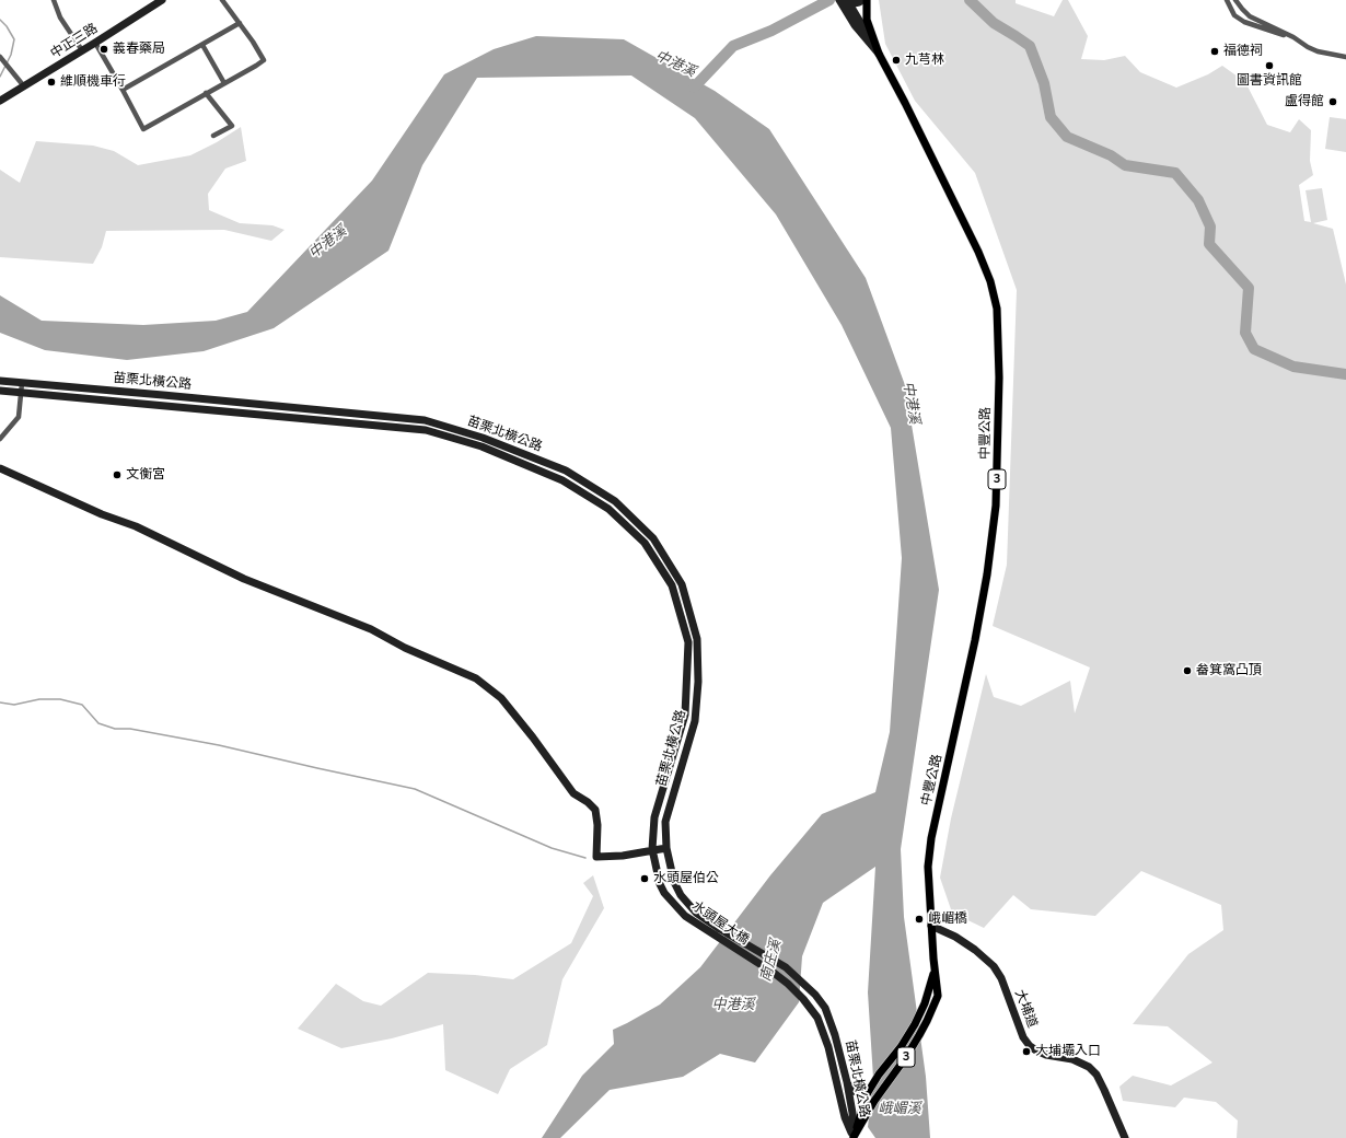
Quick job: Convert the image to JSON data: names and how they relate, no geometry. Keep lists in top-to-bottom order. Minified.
{"streets":{"main road":["中正三路","苗栗北橫公路","中豐公路","3","水頭屋大橋","大埔道"]},"crossings":[["苗栗北橫公路","中豐公路"],["苗栗北橫公路","3"],["苗栗北橫公路","水頭屋大橋"],["中豐公路","3"],["中豐公路","大埔道"]],"water":["中港溪","南庄溪","峨嵋溪"],"places":["義春藥局","福德祠","九芎林","圖書資訊館","維順機車行","盧得館","文衡宮","畚箕窩凸頂","水頭屋伯公","峨嵋橋","大埔壩入口"]}
